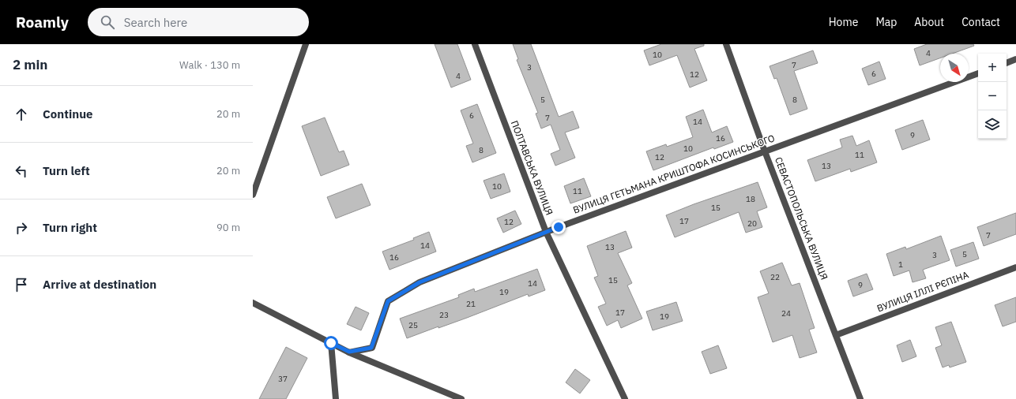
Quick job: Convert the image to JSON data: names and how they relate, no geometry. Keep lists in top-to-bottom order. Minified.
{"streets":{"street":["ПОЛТАВСЬКА ВУЛИЦЯ","ВУЛИЦЯ ГЕТЬМАНА КРИШТОФА КОСИНСЬКОГО","СЕВАСТОПОЛЬСЬКА ВУЛИЦЯ","ВУЛИЦЯ ІЛЛІ РЄПІНА"]},"crossings":[["ПОЛТАВСЬКА ВУЛИЦЯ","ВУЛИЦЯ ГЕТЬМАНА КРИШТОФА КОСИНСЬКОГО"],["ВУЛИЦЯ ГЕТЬМАНА КРИШТОФА КОСИНСЬКОГО","СЕВАСТОПОЛЬСЬКА ВУЛИЦЯ"],["СЕВАСТОПОЛЬСЬКА ВУЛИЦЯ","ВУЛИЦЯ ІЛЛІ РЄПІНА"]],"house_numbers":["4","10","7","3","6","12","4","5","8","6","7","14","9","16","10","8","11","12","13","10","11","18","15","17","12","20","7","14","13","5","3","16","1","22","15","14","9","19","21","17","24","23","19","25","37"],"north":"bottom right","page":{"header":"Roamly","search":"Search here","nav":["Home","Map","About","Contact"],"heading":["2 min","Walk · 130 m"],"map_buttons":["+","−"],"list":[["Continue","20 m"],["Turn left","20 m"],["Turn right","90 m"],"Arrive at destination"]}}
